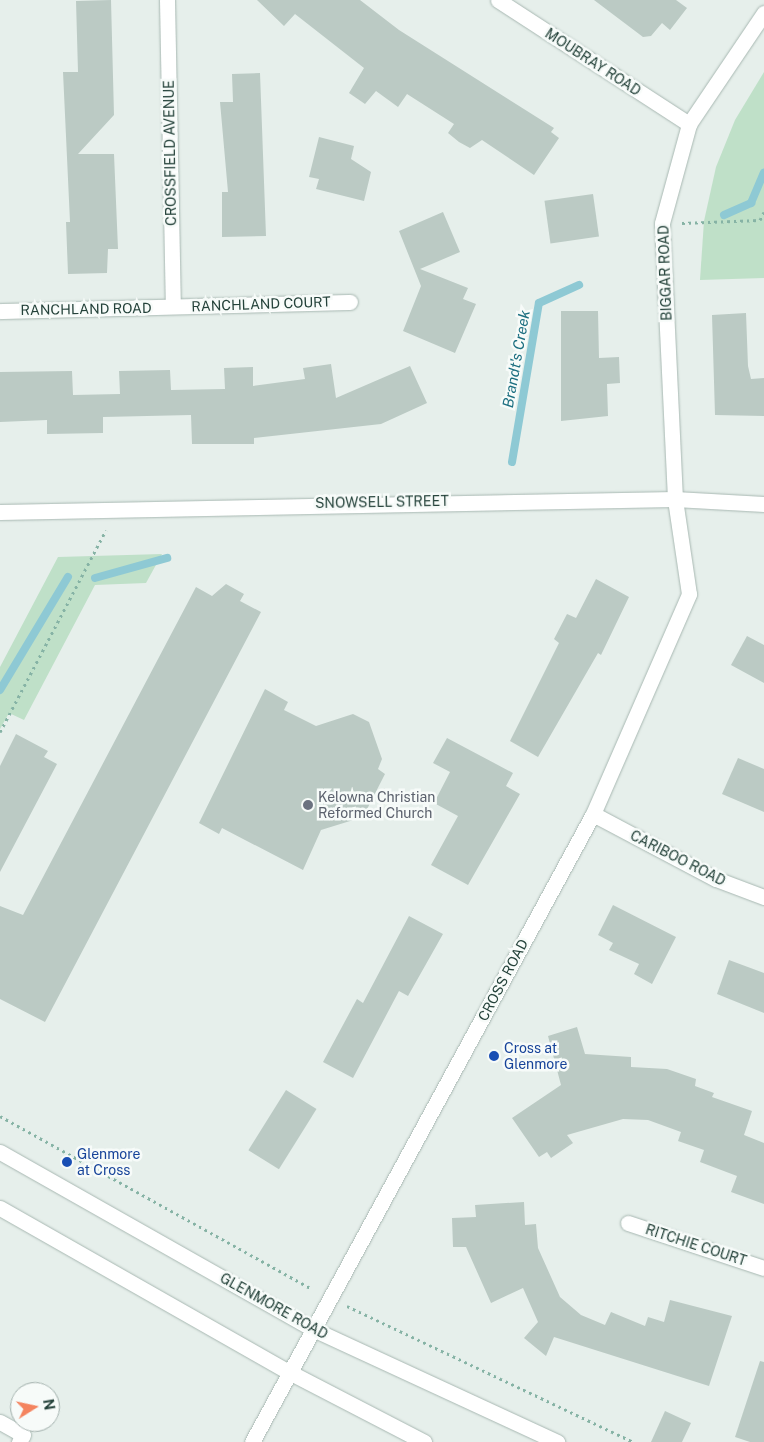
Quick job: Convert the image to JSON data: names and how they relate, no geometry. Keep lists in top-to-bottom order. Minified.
{"streets":{"street":["MOUBRAY ROAD","CROSSFIELD AVENUE","BIGGAR ROAD","RANCHLAND COURT","RANCHLAND ROAD","SNOWSELL STREET","CARIBOO ROAD","CROSS ROAD","RITCHIE COURT","GLENMORE ROAD"]},"crossings":[["MOUBRAY ROAD","BIGGAR ROAD"],["CROSSFIELD AVENUE","RANCHLAND COURT"],["CROSSFIELD AVENUE","RANCHLAND ROAD"],["BIGGAR ROAD","SNOWSELL STREET"],["BIGGAR ROAD","CROSS ROAD"],["RANCHLAND COURT","RANCHLAND ROAD"],["SNOWSELL STREET","CROSS ROAD"],["CARIBOO ROAD","CROSS ROAD"],["CROSS ROAD","GLENMORE ROAD"]],"water":["Brandt's Creek"],"places":["Kelowna Christian Reformed Church","Cross at Glenmore","Glenmore at Cross"],"north":"right"}
